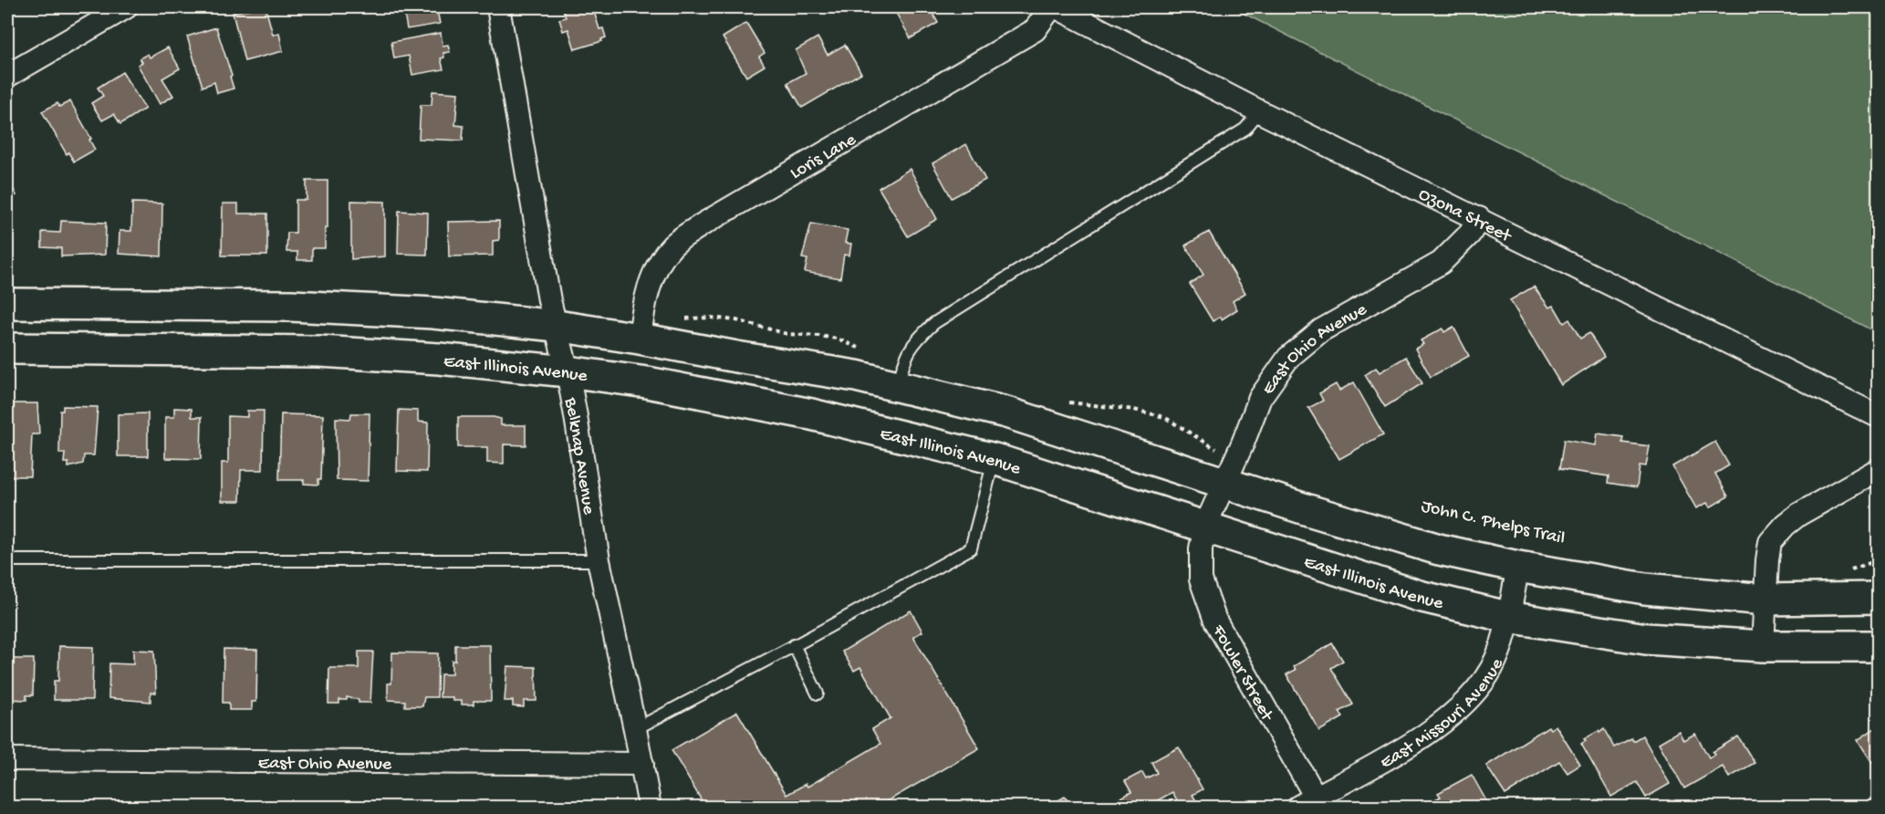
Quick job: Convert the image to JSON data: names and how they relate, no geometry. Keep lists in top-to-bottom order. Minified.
{"streets":{"main road":["East Illinois Avenue"],"street":["Loris Lane","Ozona Street","East Ohio Avenue","Belknap Avenue","Fowler Street","East Missouri Avenue"]},"crossings":[["Ozona Street","East Ohio Avenue"],["East Ohio Avenue","East Illinois Avenue"],["East Ohio Avenue","Belknap Avenue"],["East Ohio Avenue","Fowler Street"],["East Illinois Avenue","Belknap Avenue"],["East Illinois Avenue","Fowler Street"],["East Illinois Avenue","East Missouri Avenue"],["Fowler Street","East Missouri Avenue"]]}
